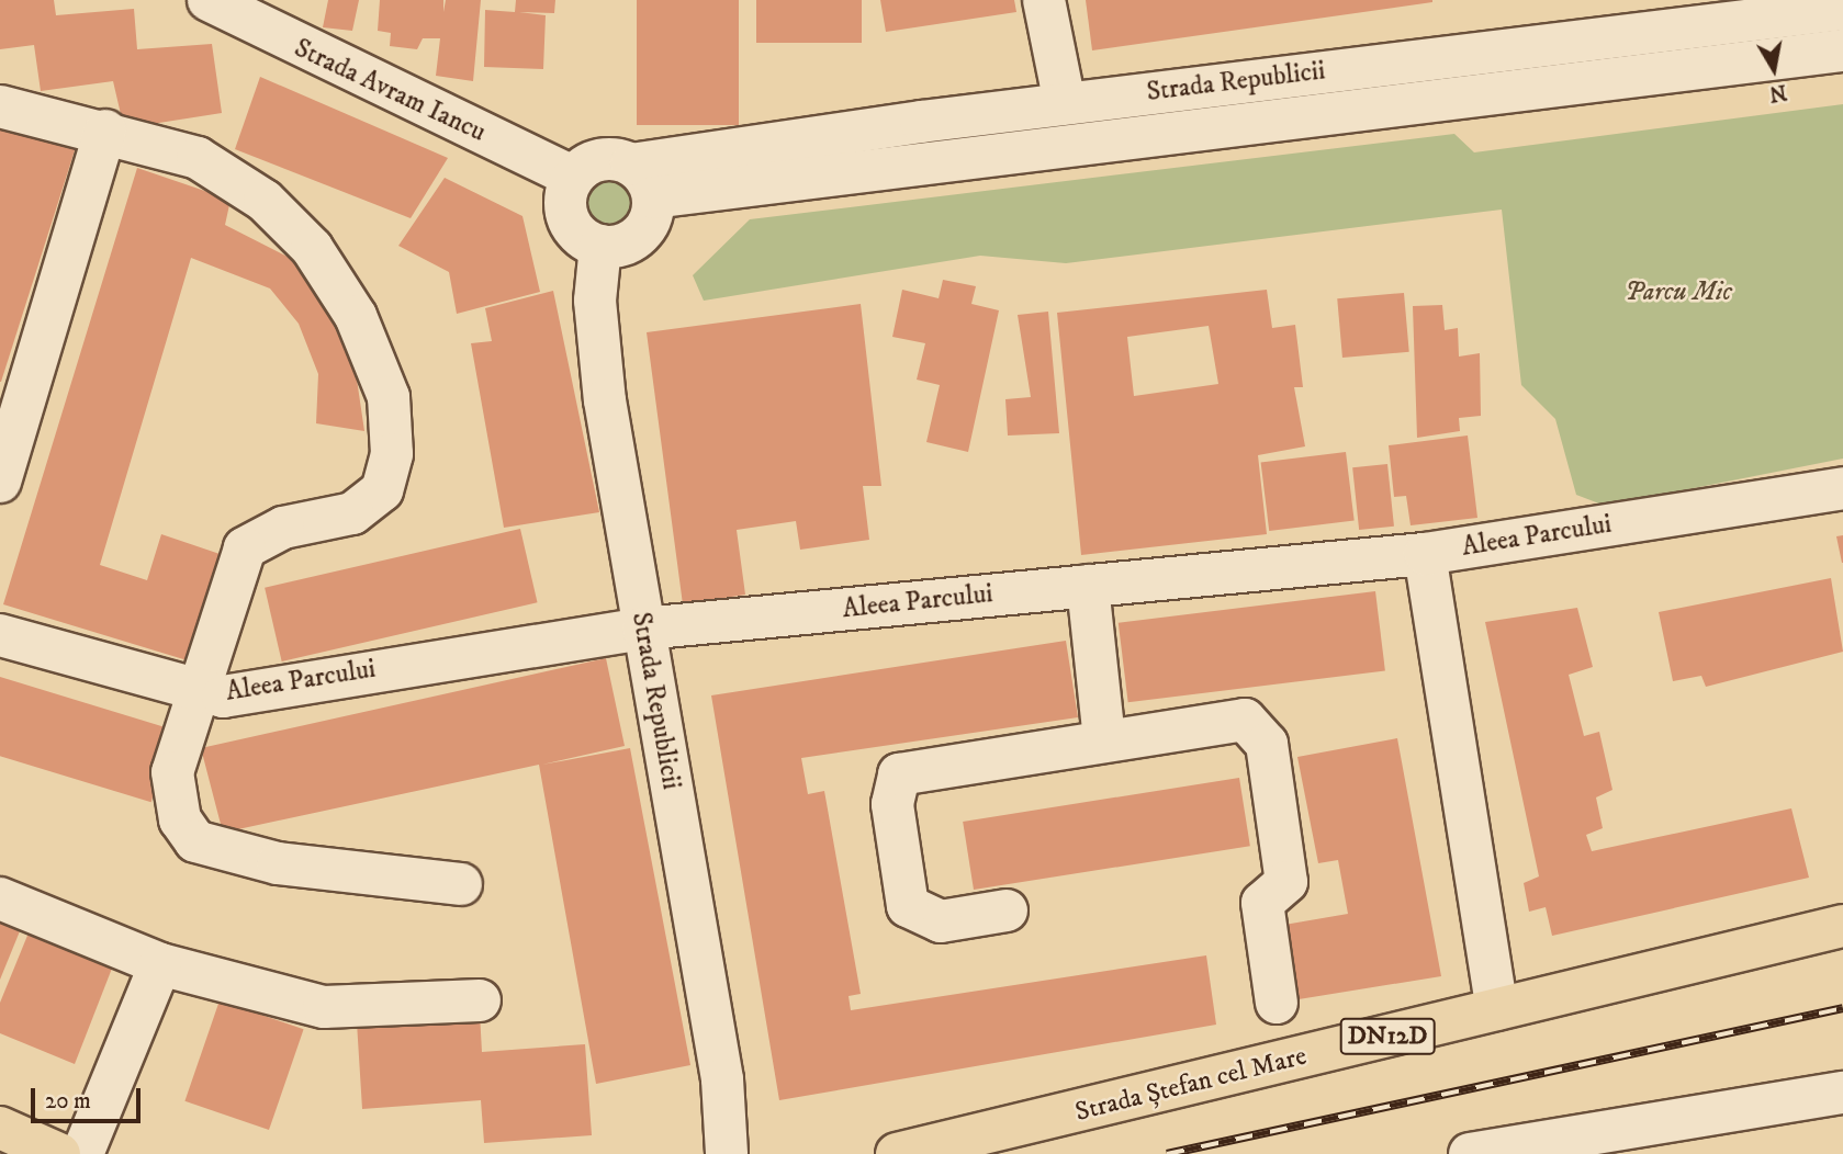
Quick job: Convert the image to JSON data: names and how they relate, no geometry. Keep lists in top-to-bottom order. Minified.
{"streets":{"main road":["DN12D","Strada Ștefan cel Mare"],"street":["Strada Republicii","Strada Avram Iancu","Aleea Parcului"]},"crossings":[["Strada Republicii","Strada Avram Iancu"],["Strada Republicii","Aleea Parcului"]],"parks":["Parcu Mic"],"scale_bar":"20 m","north":"bottom"}
